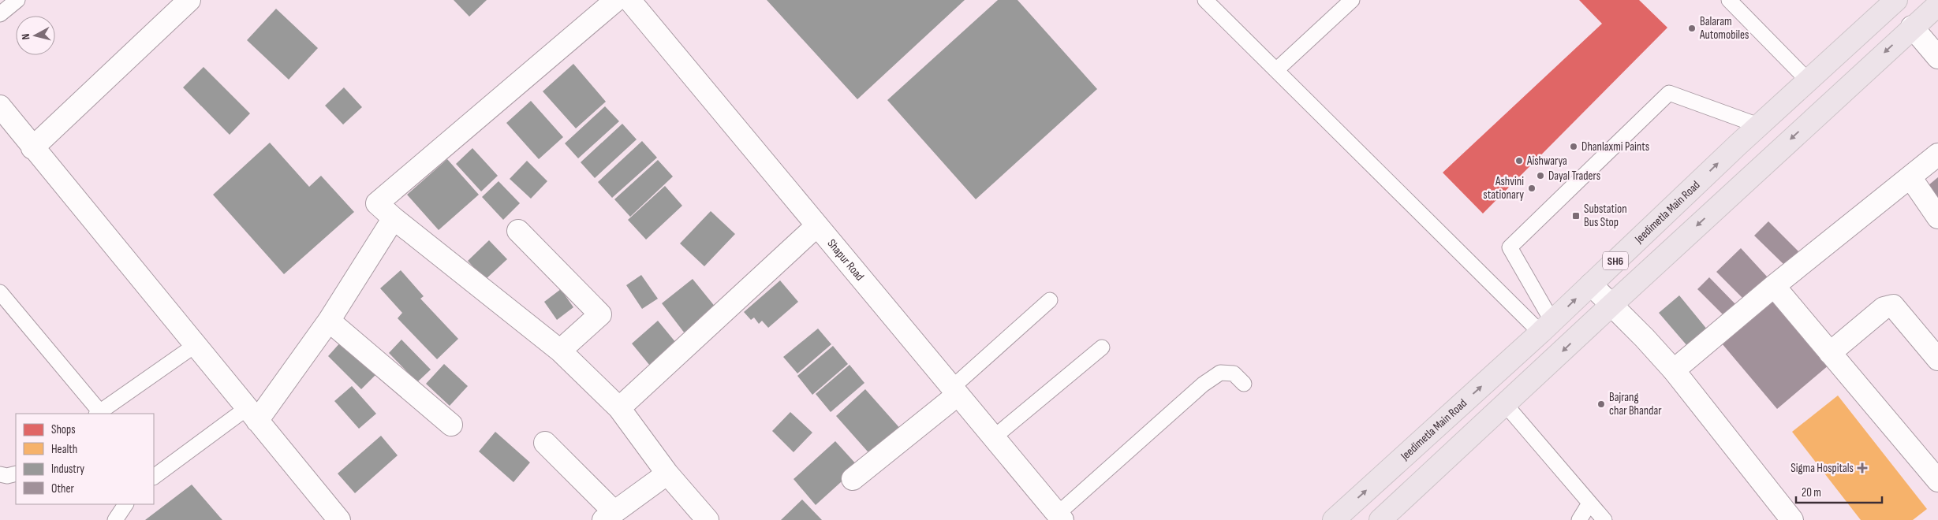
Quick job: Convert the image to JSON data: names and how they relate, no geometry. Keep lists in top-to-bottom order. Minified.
{"streets":{"main road":["Jeedimetla Main Road","SH6"],"street":["Shapur Road"]},"places":{"other":["Balaram Automobiles","Dhanlaxmi Paints","Aishwarya","Dayal Traders","Ashvini stationary","Bajrang char Bhandar"],"transit":["Substation Bus Stop"],"health":["Sigma Hospitals"]},"legend":["Shops","Health","Industry","Other"],"scale_bar":"20 m","north":"left"}
